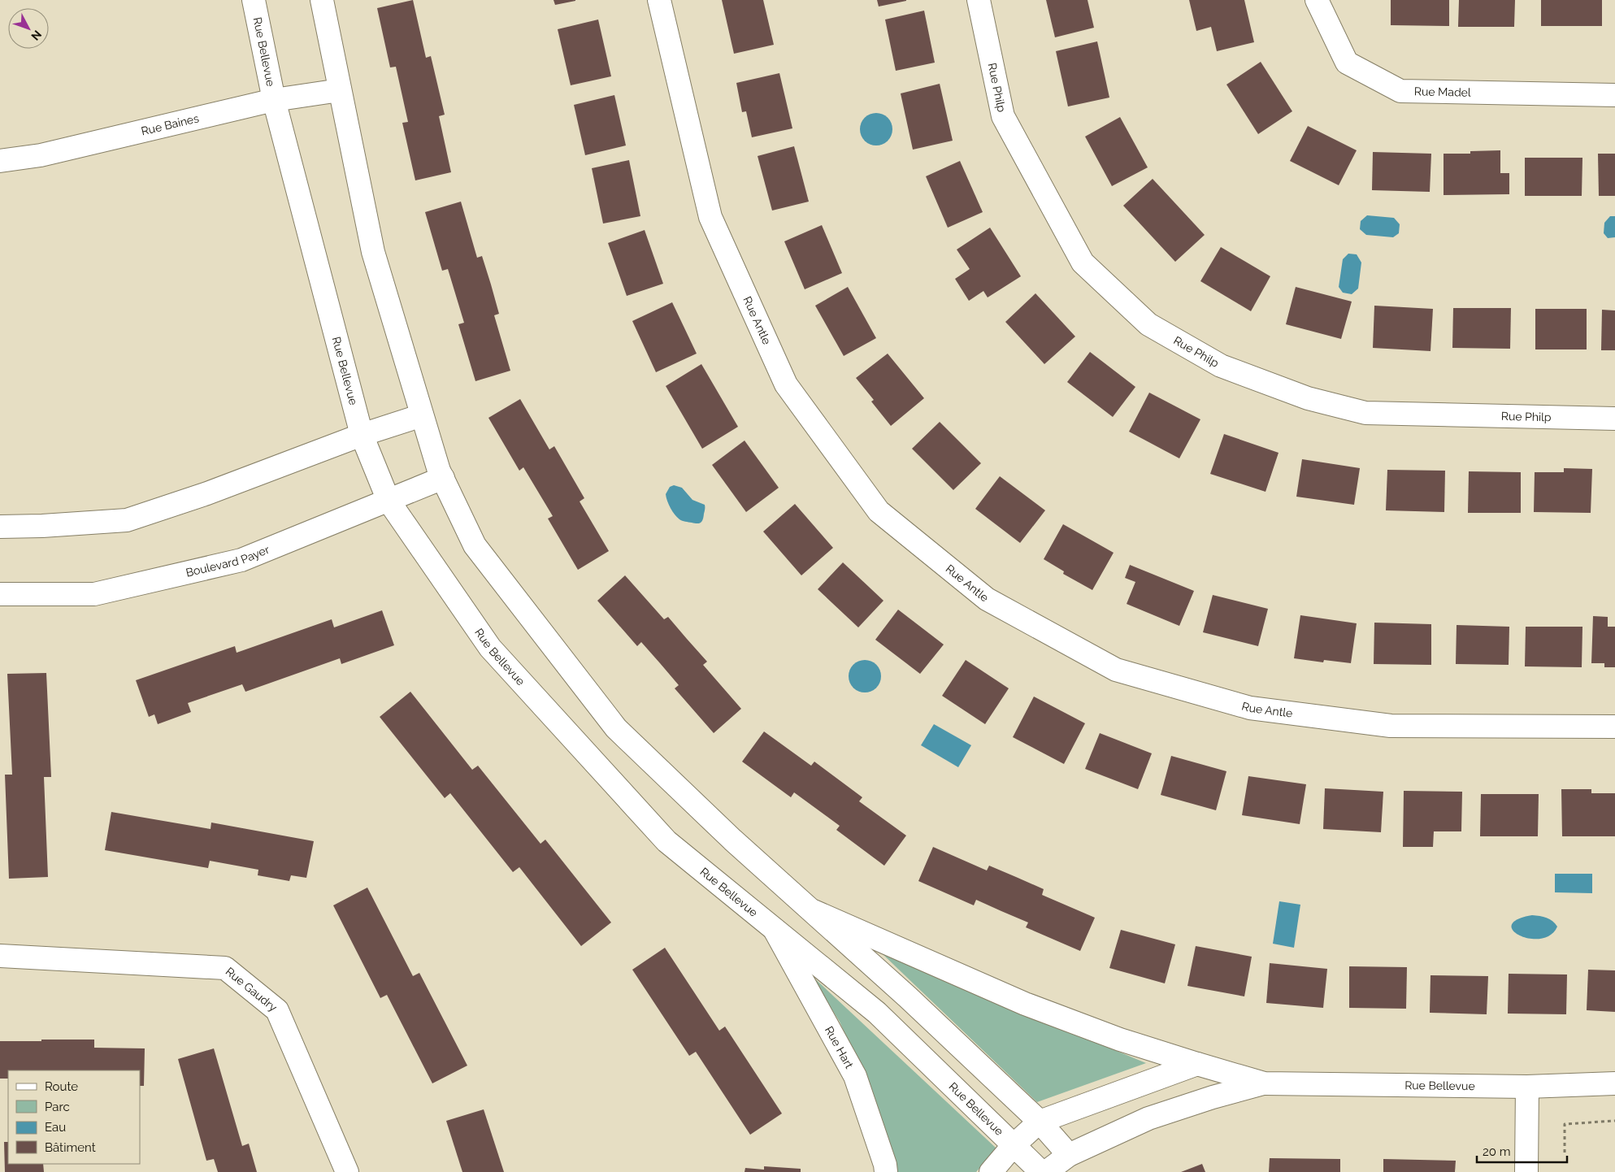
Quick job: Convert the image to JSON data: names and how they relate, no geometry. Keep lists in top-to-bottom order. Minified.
{"streets":{"street":["Rue Bellevue","Rue Philp","Rue Madel","Rue Baines","Rue Antle","Boulevard Payer","Rue Gaudry","Rue Hart"]},"crossings":[["Rue Bellevue","Rue Baines"],["Rue Bellevue","Boulevard Payer"],["Rue Bellevue","Rue Hart"]],"legend":["Route","Parc","Eau","Bâtiment"],"scale_bar":"20 m","north":"bottom right"}
